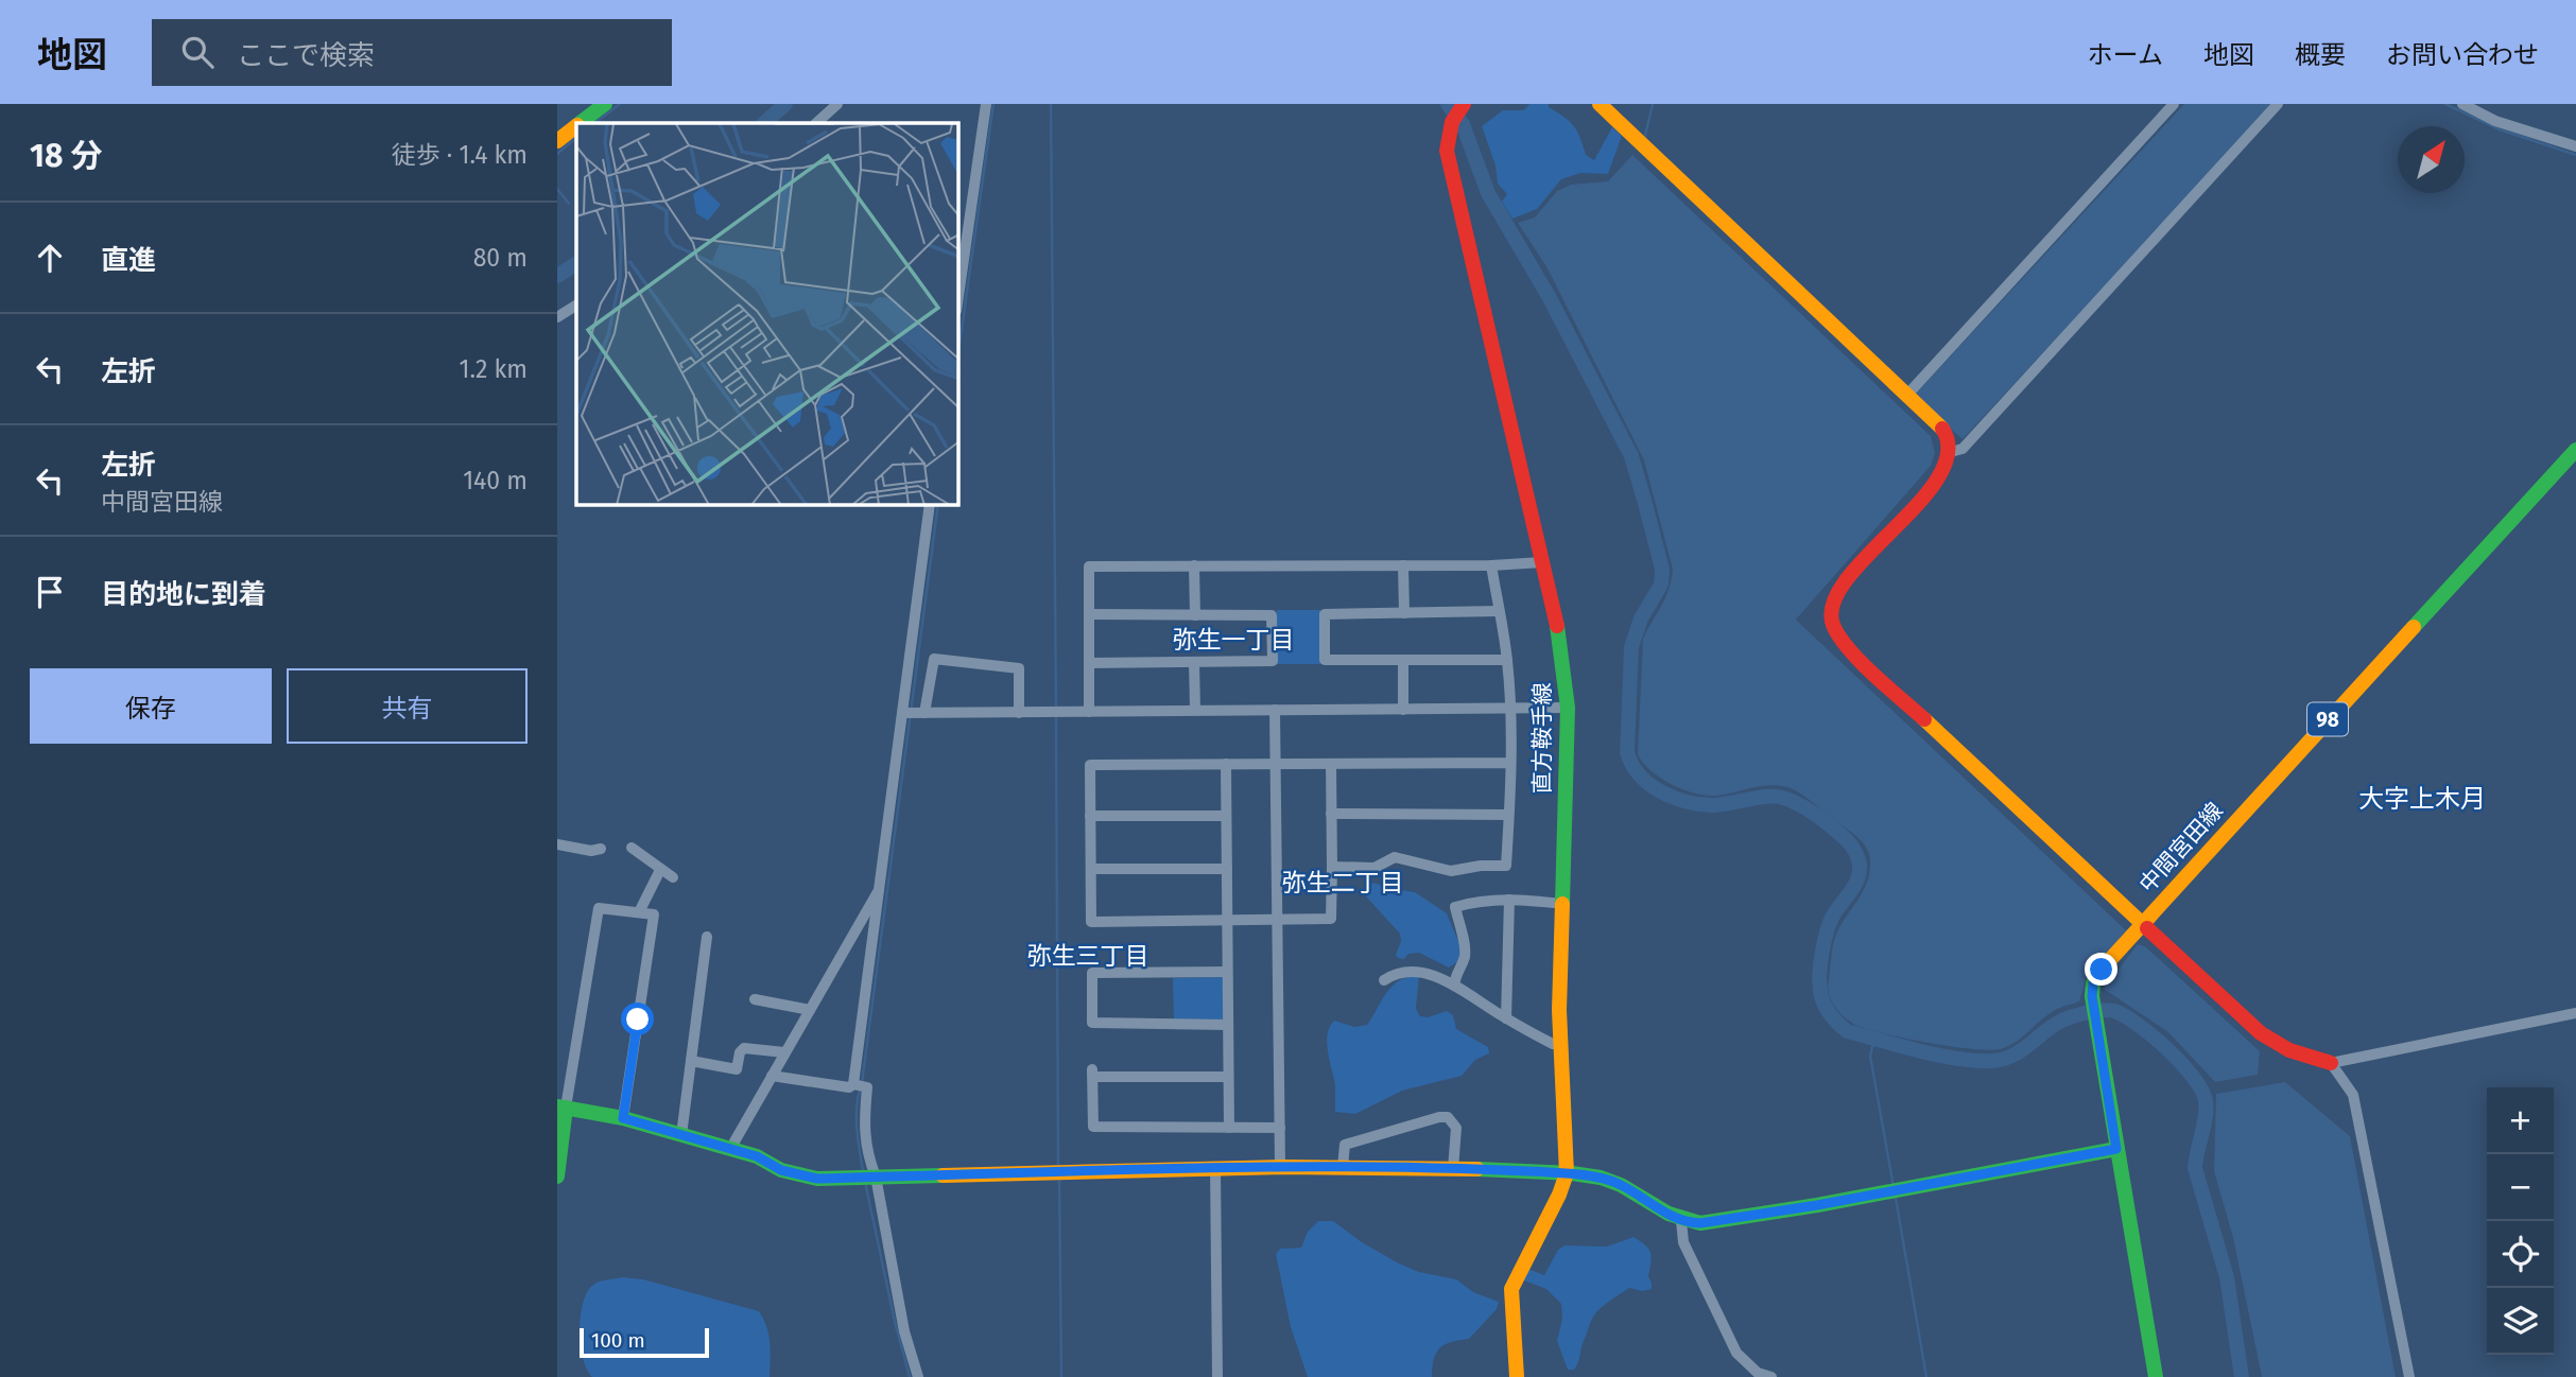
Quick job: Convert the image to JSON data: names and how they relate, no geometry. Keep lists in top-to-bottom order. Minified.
{"streets":{"street":["98","直方鞍手線","中間宮田線"]},"districts":["弥生一丁目","大字上木月","弥生二丁目","弥生三丁目"],"scale_bar":"100 m","north":"top right","page":{"header":"地図","search":"ここで検索","nav":["ホーム","地図","概要","お問い合わせ"],"heading":["18 分","徒歩 · 1.4 km"],"list":[["直進","80 m"],["左折","1.2 km"],["左折","中間宮田線","140 m"],"目的地に到着"],"buttons":["保存","共有"],"map_buttons":["+","−"],"scale":"100 m"}}
